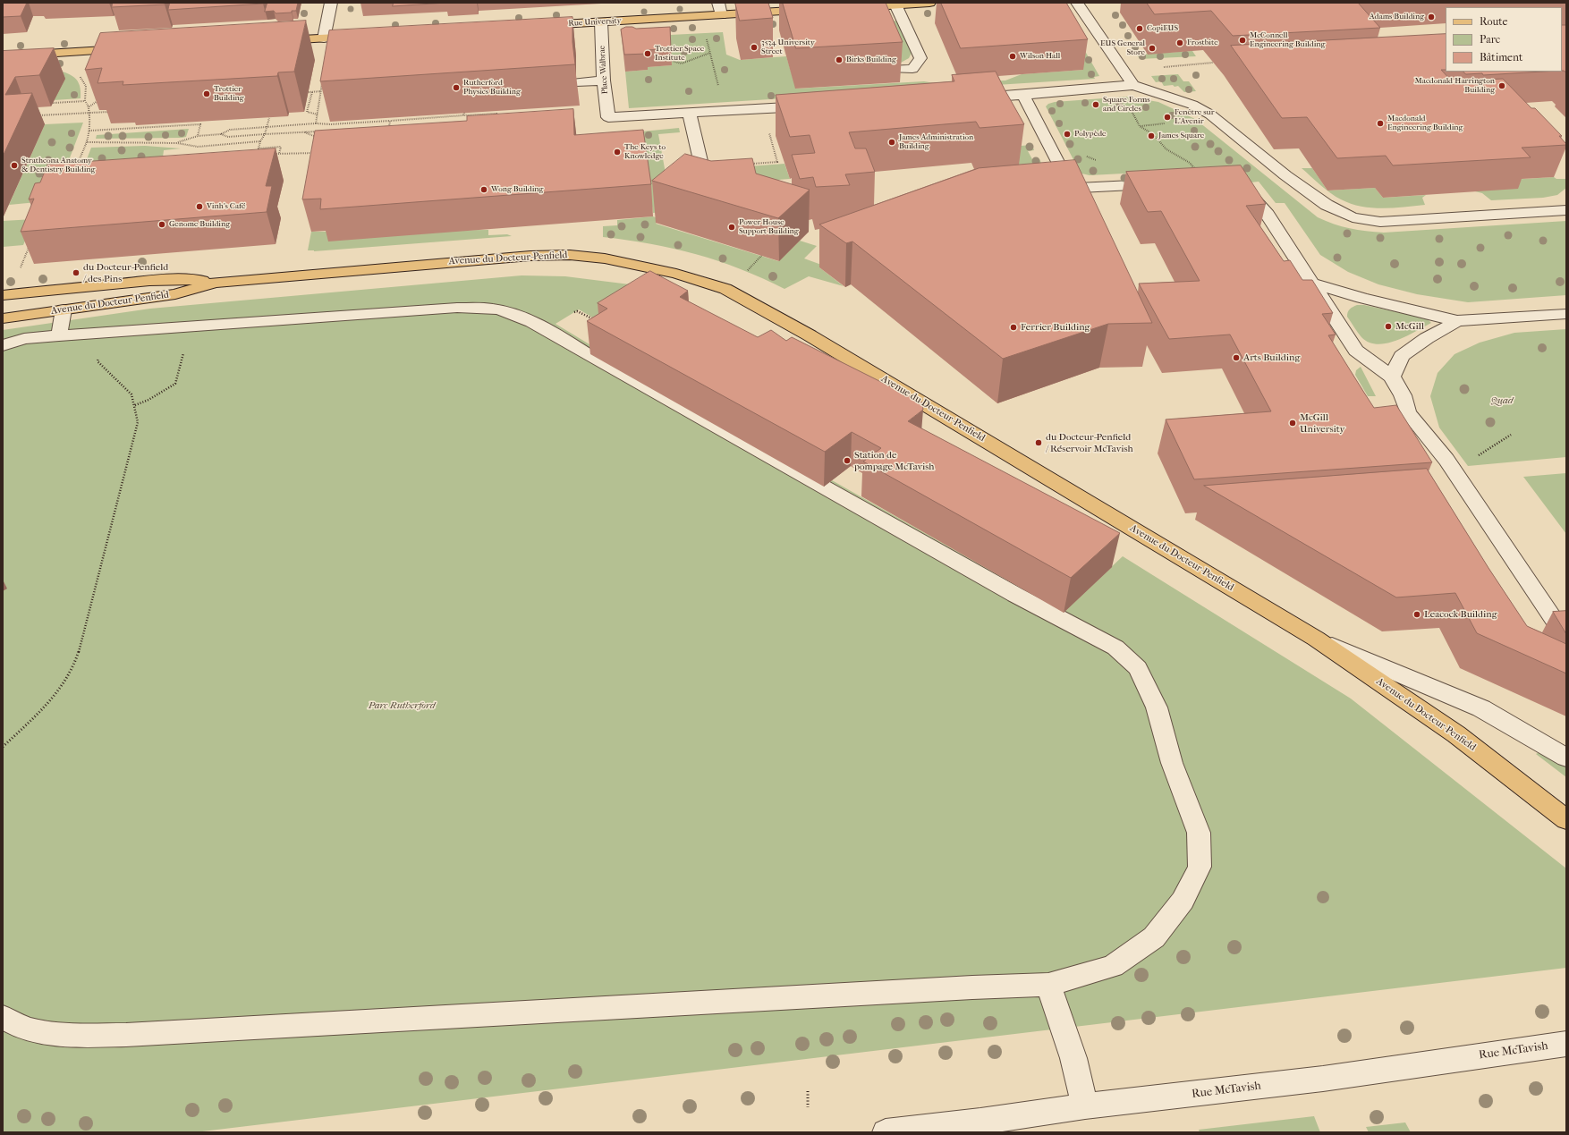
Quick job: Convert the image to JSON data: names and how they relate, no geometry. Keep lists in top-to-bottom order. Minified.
{"streets":{"main road":["Rue University","Avenue du Docteur-Penfield"],"street":["Place Walbrae","Rue McTavish"]},"crossings":[["Rue University","Place Walbrae"]],"parks":["Quad","Parc Rutherford"],"places":["Adams Building","CopiEUS","McConnell Engineering Building","Frostbite","3534 University Street","EUS General Store","Trottier Space Institute","Wilson Hall","Birks Building","Macdonald-Harrington Building","Rutherford Physics Building","Trottier Building","Square Forms and Circles","Fenêtre sur L’Avenir","Macdonald Engineering Building","Polypède","James Square","James Administration Building","The Keys to Knowledge","Strathcona Anatomy & Dentistry Building","Wong Building","Vinh's Café","Genome Building","Power House Support Building","du Docteur-Penfield / des Pins","McGill","Ferrier Building","Arts Building","McGill University","du Docteur-Penfield / Réservoir McTavish","Station de pompage McTavish","Leacock Building"],"legend":["Route","Parc","Bâtiment"]}
